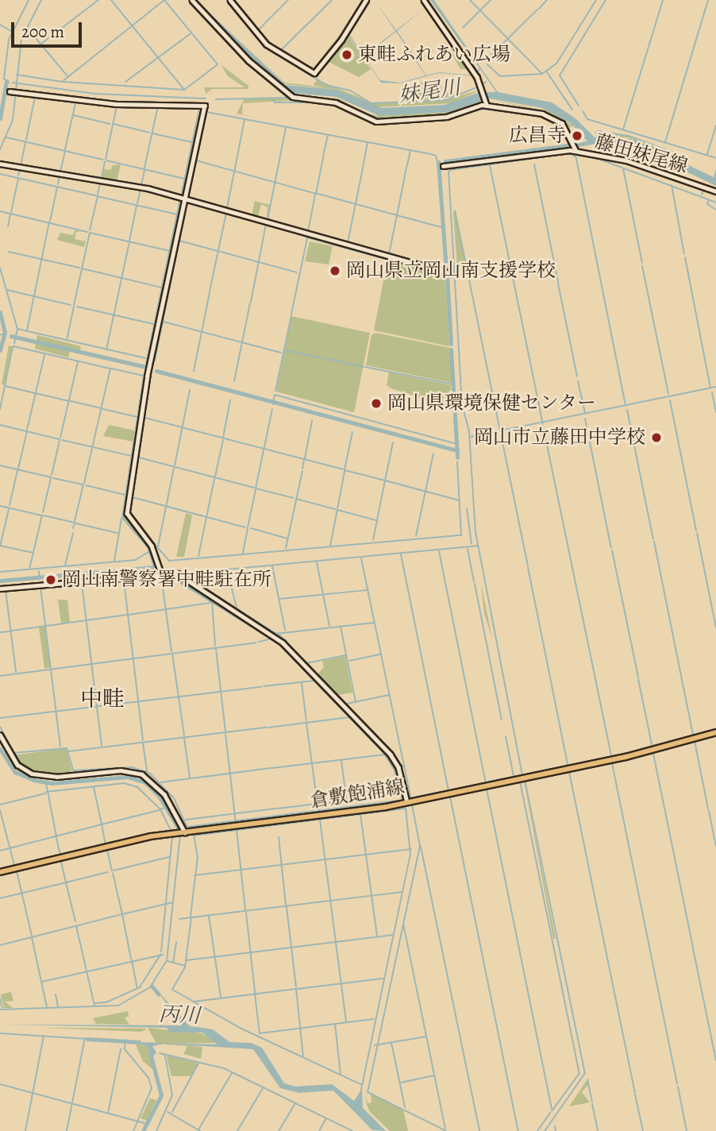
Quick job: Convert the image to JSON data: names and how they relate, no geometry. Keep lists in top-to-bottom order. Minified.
{"streets":{"main road":["倉敷飽浦線"],"street":["藤田妹尾線"]},"districts":["中畦"],"water":["妹尾川","丙川"],"places":["東畦ふれあい広場","広昌寺","岡山県立岡山南支援学校","岡山県環境保健センター","岡山市立藤田中学校","岡山南警察署中畦駐在所"],"scale_bar":"200 m"}
